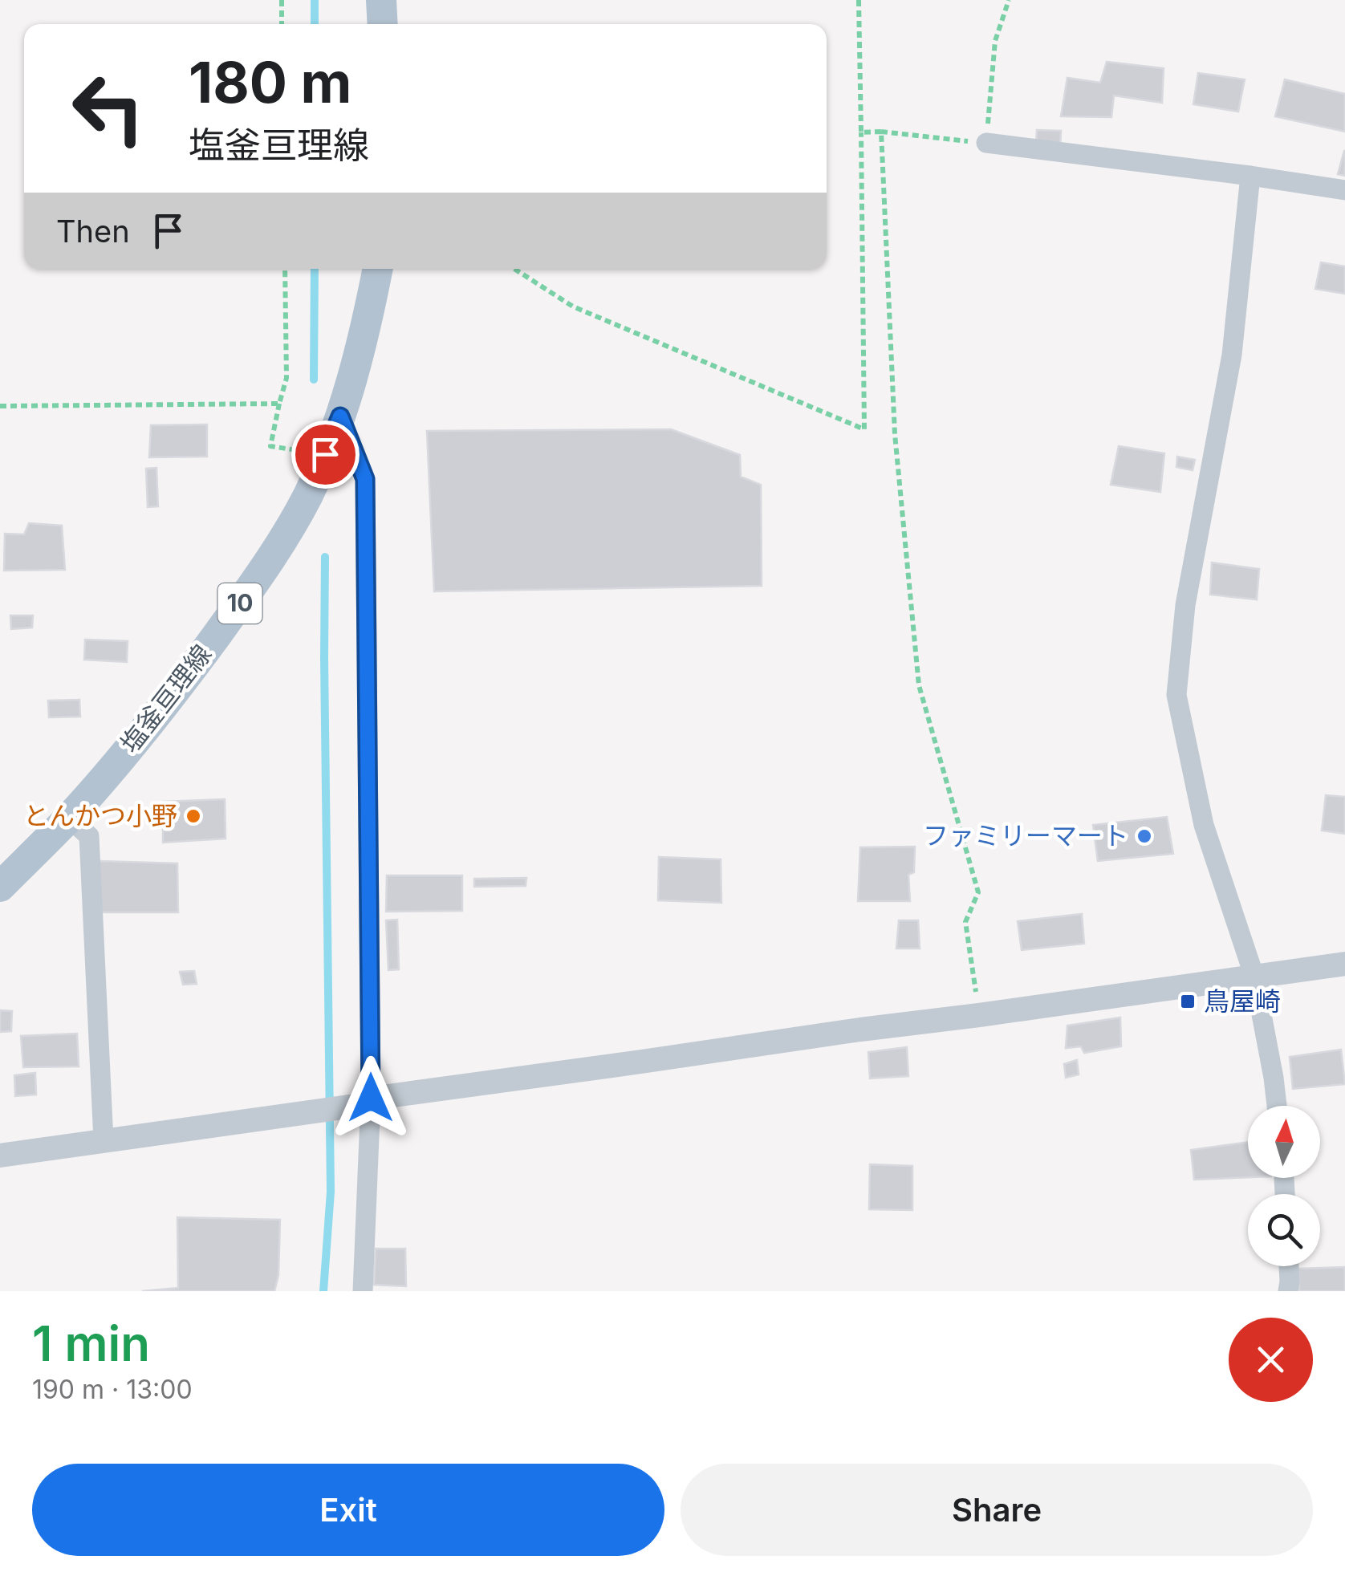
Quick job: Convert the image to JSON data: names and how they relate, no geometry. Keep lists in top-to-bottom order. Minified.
{"streets":{"main road":["10","塩釜亘理線"]},"places":{"other":["とんかつ小野","ファミリーマート"],"transit":["鳥屋崎"]},"north":"top","page":{"turn":["180 m","塩釜亘理線"],"then":"Then","heading":["1 min","190 m · 13:00"],"buttons":["Exit","Share"]}}
